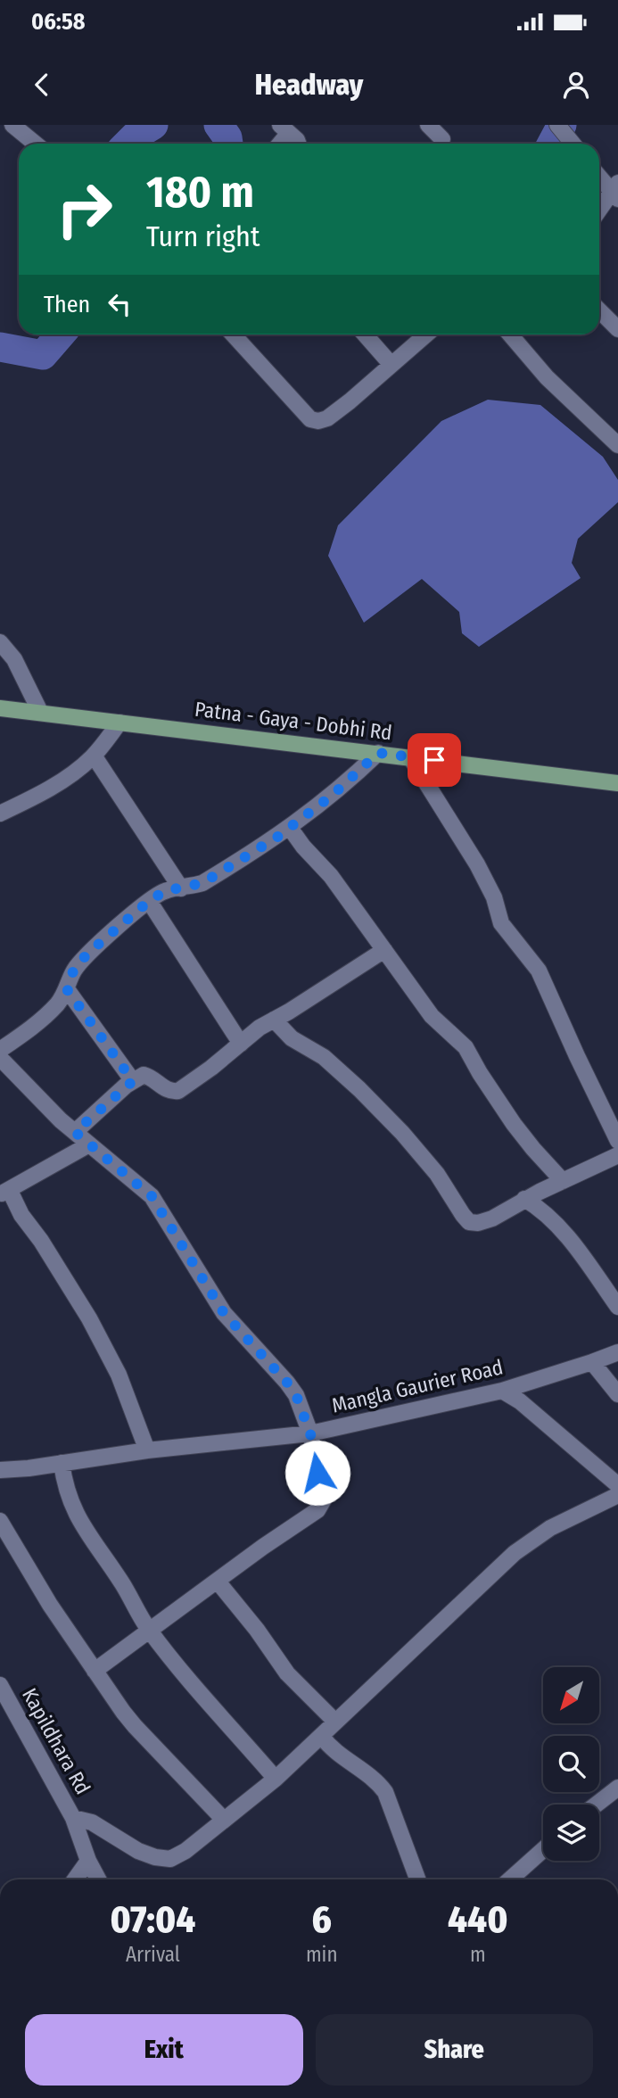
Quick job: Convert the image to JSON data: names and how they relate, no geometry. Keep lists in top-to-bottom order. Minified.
{"streets":{"main road":["Patna - Gaya - Dobhi Rd"],"street":["Mangla Gaurier Road","Kapildhara Rd"]},"north":"bottom left","page":{"status":"06:58","header":"Headway","turn":["180 m","Turn right"],"then":"Then","eta":["07:04","Arrival","6","min","440","m"],"buttons":["Exit","Share"]}}
